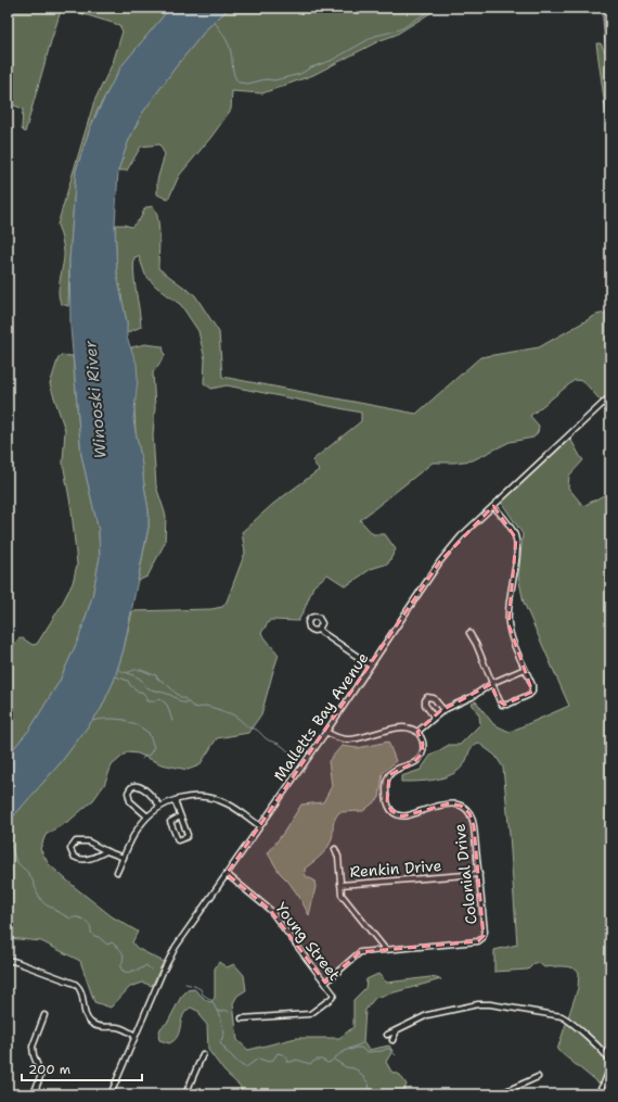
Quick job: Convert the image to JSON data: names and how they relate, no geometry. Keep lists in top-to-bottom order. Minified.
{"streets":{"street":["Malletts Bay Avenue","Renkin Drive","Colonial Drive","Young Street"]},"crossings":[["Malletts Bay Avenue","Young Street"],["Renkin Drive","Colonial Drive"],["Colonial Drive","Young Street"]],"water":["Winooski River"],"scale_bar":"200 m"}
